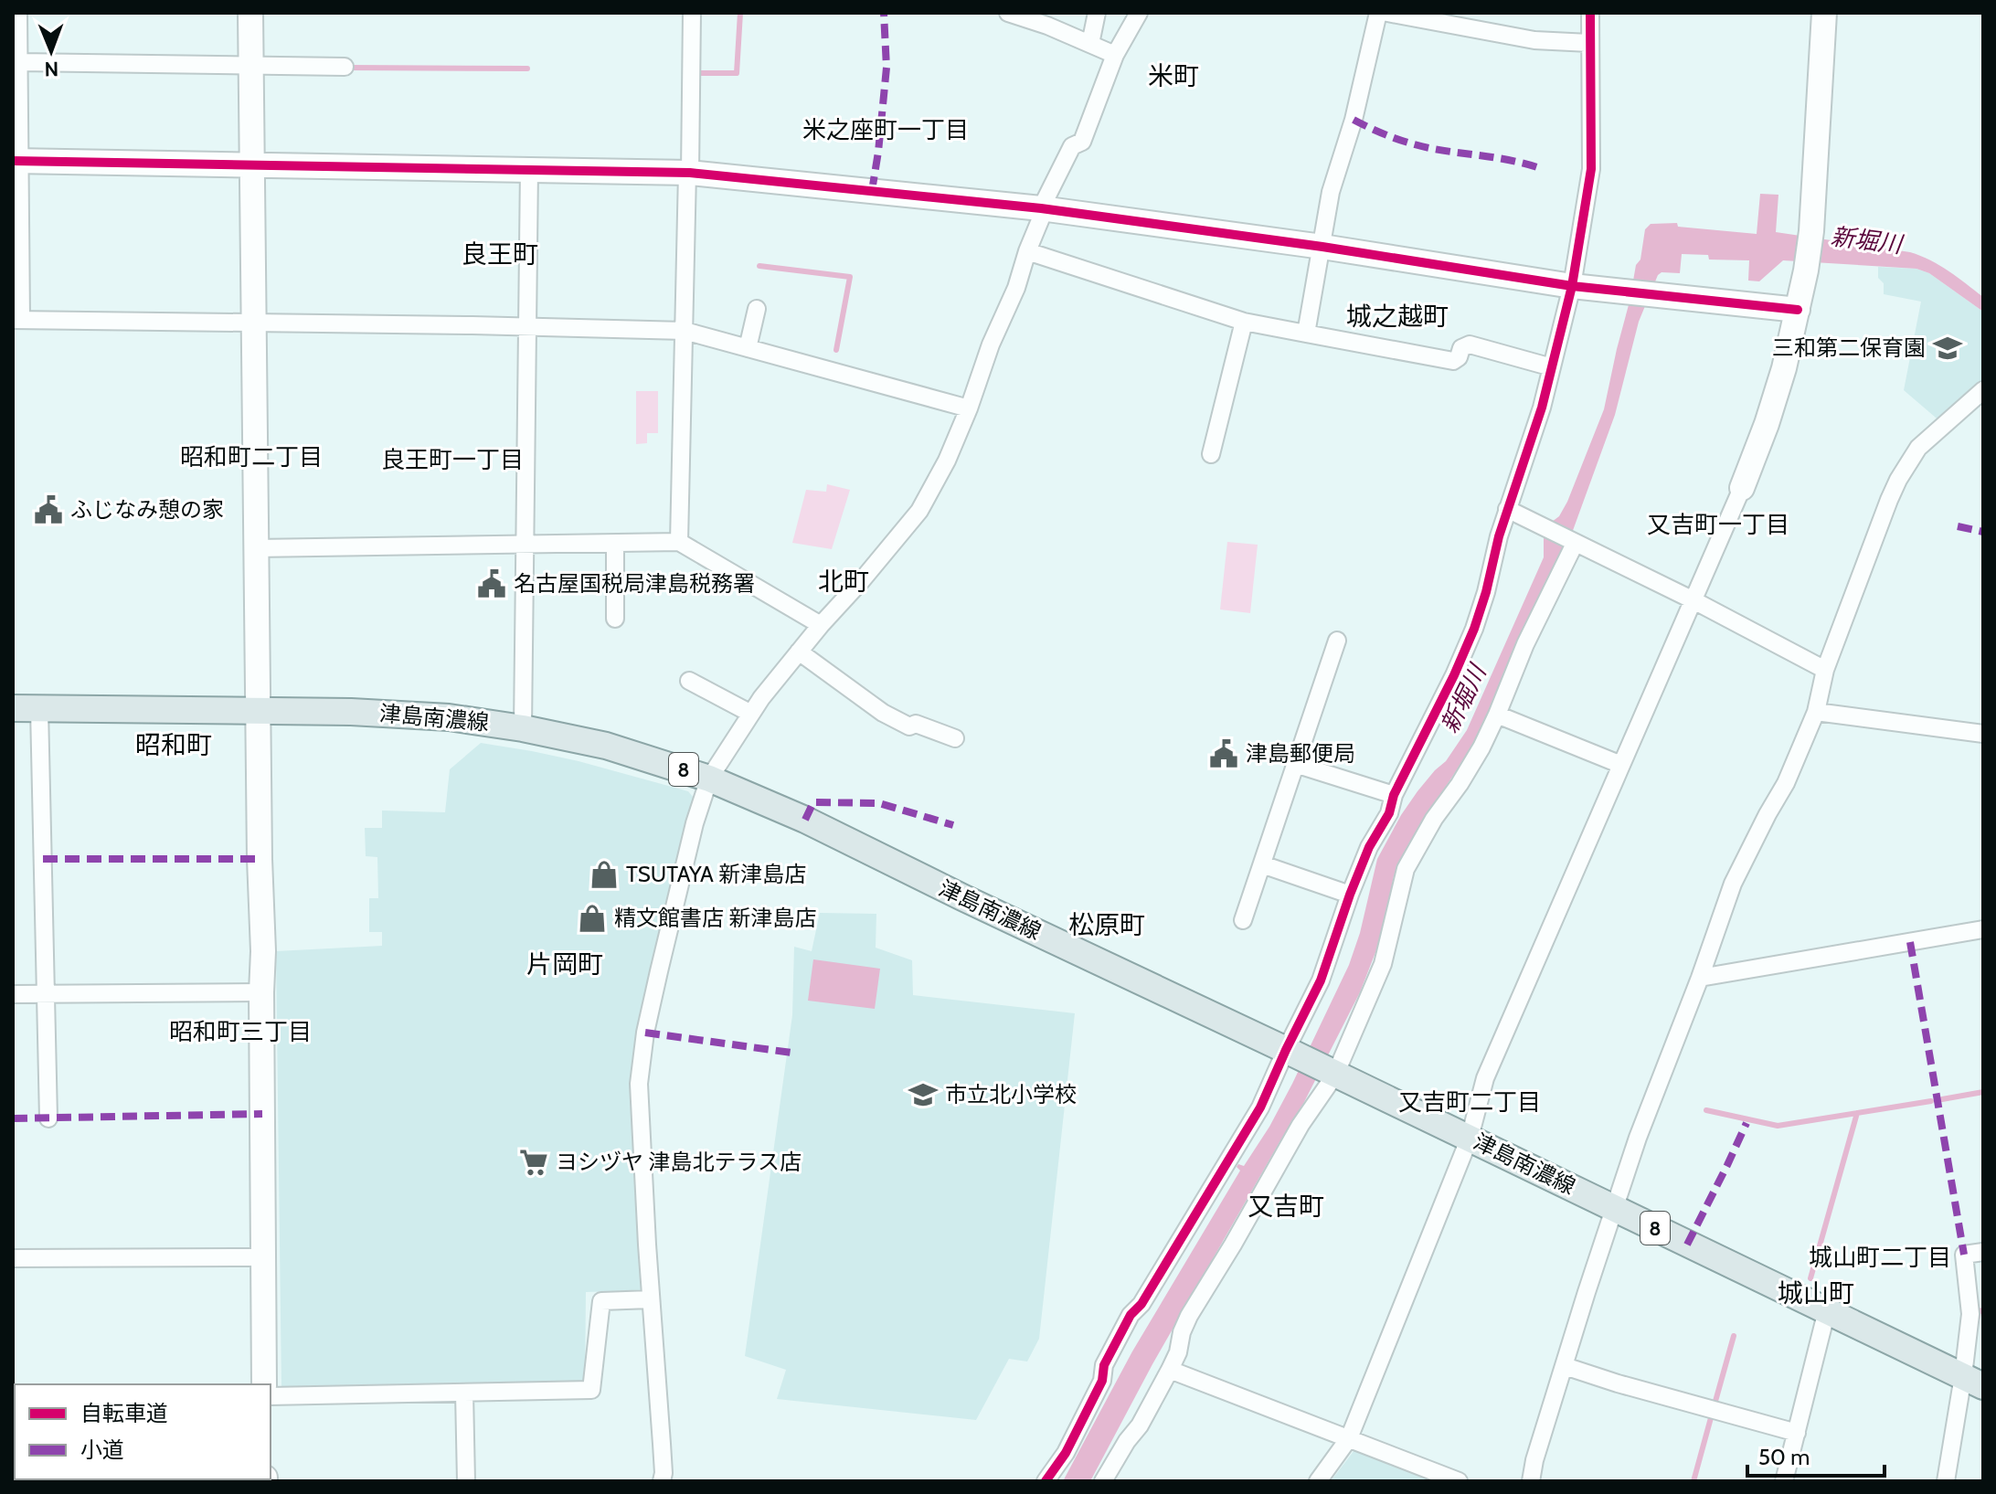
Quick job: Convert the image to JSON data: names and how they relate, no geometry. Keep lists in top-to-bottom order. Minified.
{"streets":{"main road":["津島南濃線","8"]},"districts":["米町","米之座町一丁目","良王町","城之越町","昭和町二丁目","良王町一丁目","又吉町一丁目","北町","昭和町","松原町","片岡町","昭和町三丁目","又吉町二丁目","又吉町","城山町二丁目","城山町"],"water":["新堀川"],"places":{"school or university":["三和第二保育園","市立北小学校"],"public building":["ふじなみ憩の家","名古屋国税局津島税務署","津島郵便局"],"shop":["TSUTAYA 新津島店","精文館書店 新津島店"],"supermarket":["ヨシヅヤ 津島北テラス店"]},"legend":["自転車道","小道"],"scale_bar":"50 m","north":"bottom"}
